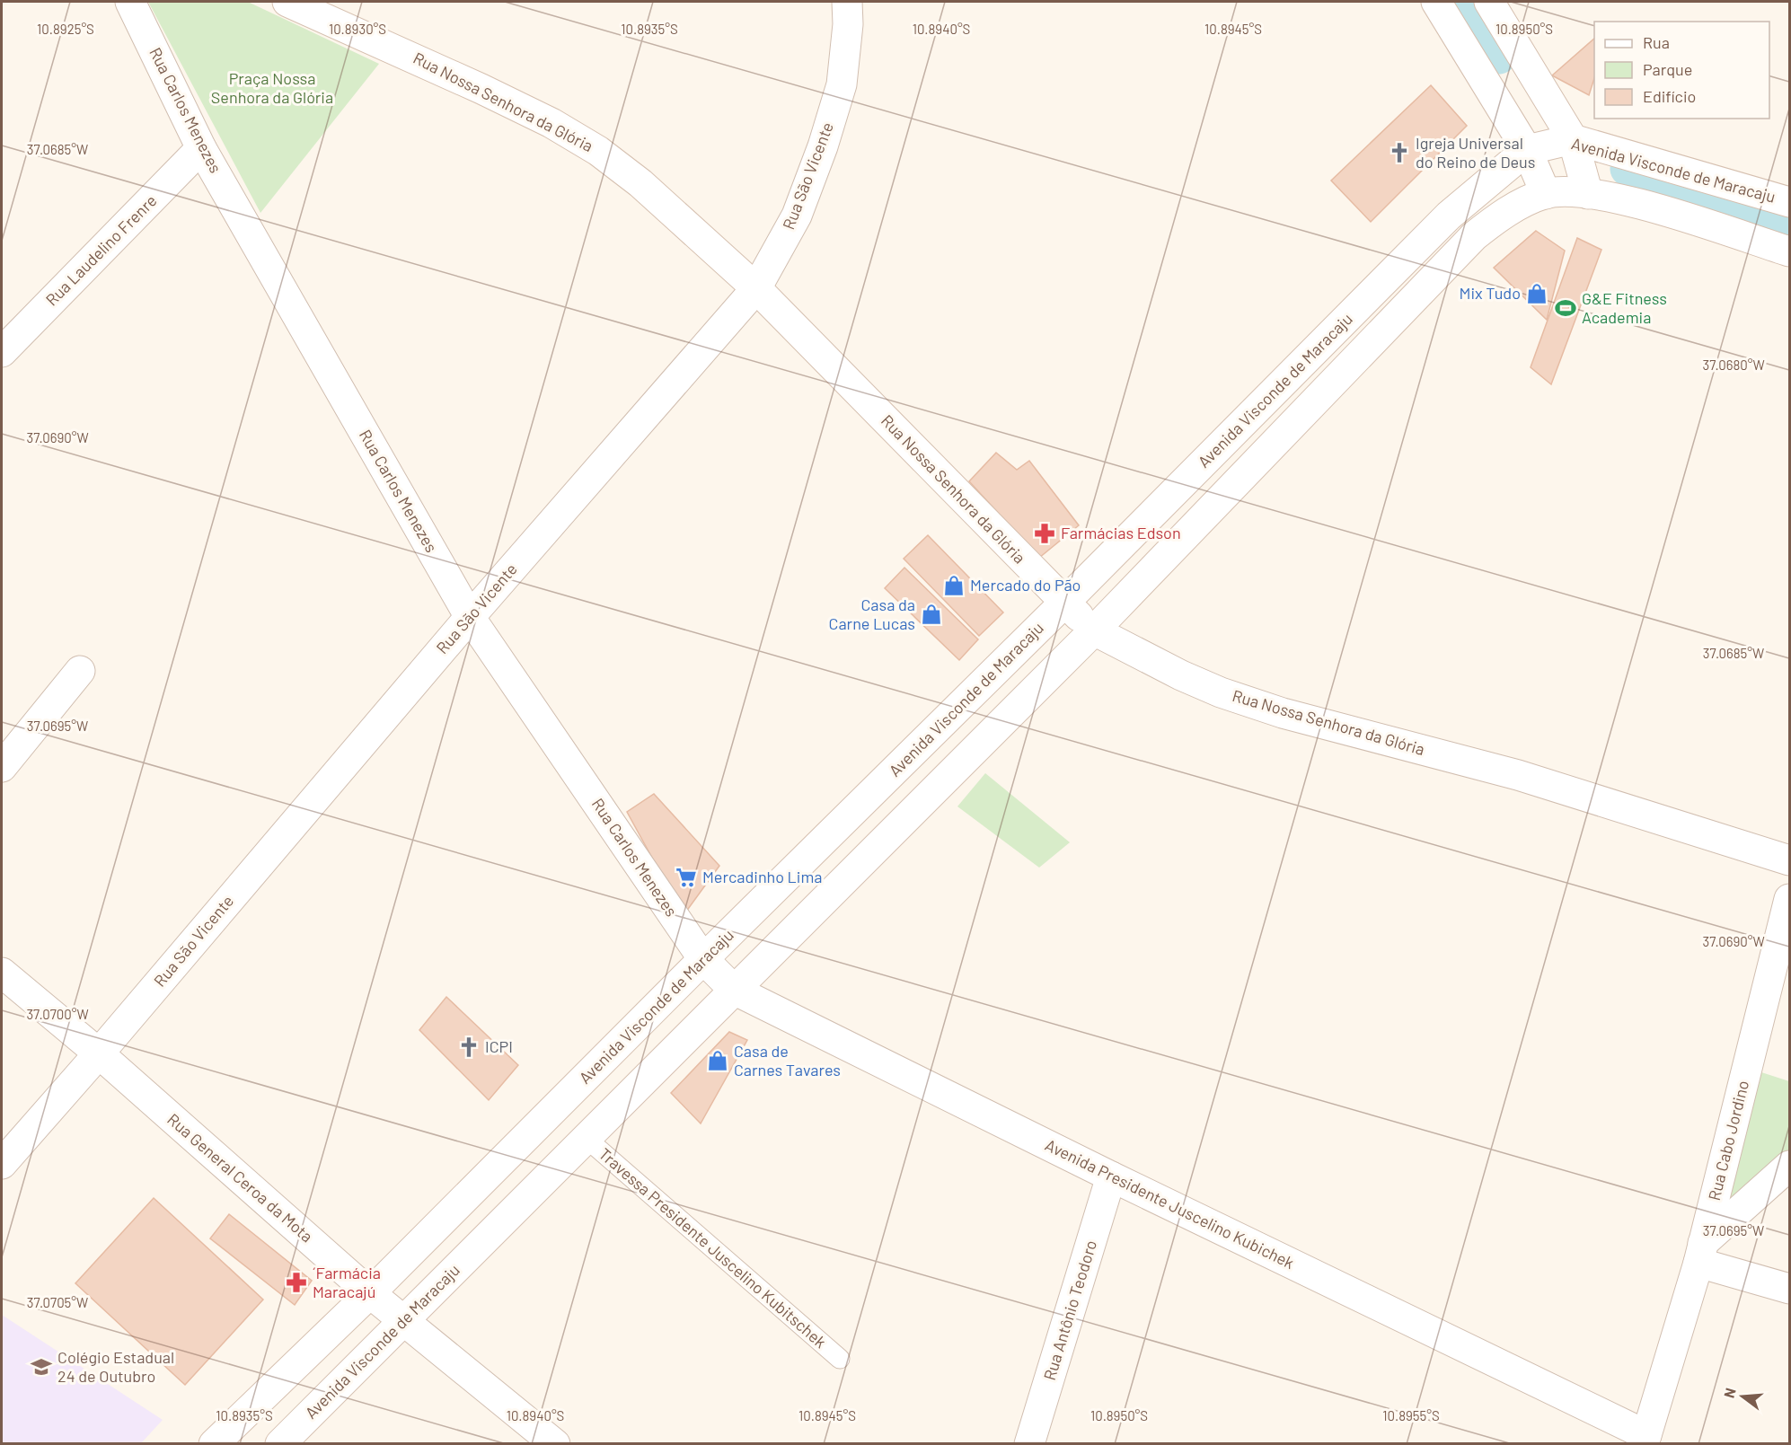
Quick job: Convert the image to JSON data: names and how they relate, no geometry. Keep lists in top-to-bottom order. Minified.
{"streets":{"street":["Rua Nossa Senhora da Glória","Rua Carlos Menezes","Avenida Visconde de Maracaju","Rua São Vicente","Rua Laudelino Frenre","Rua Cabo Jordino","Rua General Ceroa da Mota","Avenida Presidente Juscelino Kubichek","Rua Antônio Teodoro"],"lane":["Travessa Presidente Juscelino Kubitschek"]},"crossings":[["Rua Nossa Senhora da Glória","Avenida Visconde de Maracaju"],["Rua Nossa Senhora da Glória","Rua São Vicente"],["Rua Carlos Menezes","Avenida Visconde de Maracaju"],["Rua Carlos Menezes","Rua São Vicente"],["Rua Carlos Menezes","Rua Laudelino Frenre"],["Rua Carlos Menezes","Avenida Presidente Juscelino Kubichek"],["Avenida Visconde de Maracaju","Rua General Ceroa da Mota"],["Avenida Visconde de Maracaju","Avenida Presidente Juscelino Kubichek"],["Avenida Visconde de Maracaju","Travessa Presidente Juscelino Kubitschek"],["Rua São Vicente","Rua General Ceroa da Mota"],["Rua Cabo Jordino","Avenida Presidente Juscelino Kubichek"],["Avenida Presidente Juscelino Kubichek","Rua Antônio Teodoro"]],"parks":["Praça Nossa Senhora da Glória"],"places":{"church":["Igreja Universal do Reino de Deus","ICPI"],"shop":["Mix Tudo","Mercado do Pão","Casa da Carne Lucas","Casa de Carnes Tavares"],"sports":["G&E Fitness Academia"],"pharmacy":["Farmácias Edson","´Farmácia Maracajú"],"supermarket":["Mercadinho Lima"],"school or university":["Colégio Estadual 24 de Outubro"]},"legend":["Rua","Parque","Edifício"],"north":"left","coordinates":["10.8925°S","10.8930°S","10.8935°S","10.8940°S","10.8945°S","10.8950°S","37.0685°W","37.0680°W","37.0690°W","37.0695°W","37.0700°W","37.0705°W","10.8955°S"]}
